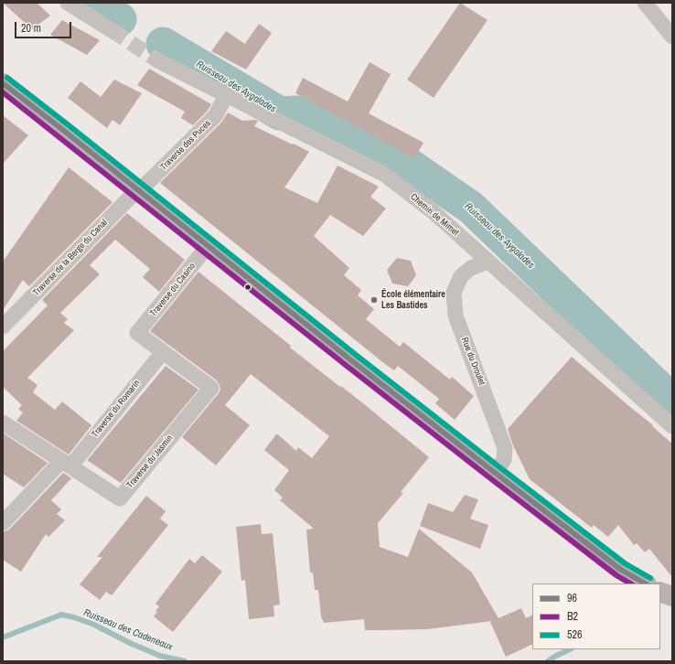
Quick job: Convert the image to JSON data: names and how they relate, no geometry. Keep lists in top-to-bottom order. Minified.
{"streets":{"street":["Traverse des Puces","Chemin de Mimet","Traverse de la Berge du Canal","Traverse du Casino","Rue du Droulet","Traverse du Romarin","Traverse du Jasmin"]},"crossings":[["Traverse des Puces","Chemin de Mimet"],["Traverse des Puces","Traverse de la Berge du Canal"],["Chemin de Mimet","Rue du Droulet"],["Traverse du Casino","Traverse du Jasmin"],["Traverse du Romarin","Traverse du Jasmin"]],"water":["Ruisseau des Aygalades","Ruisseau des Cadeneaux"],"places":["École élémentaire Les Bastides"],"lines":["transit line 526","transit line 96","transit line B2"],"legend":["96","B2","526"],"scale_bar":"20 m"}
